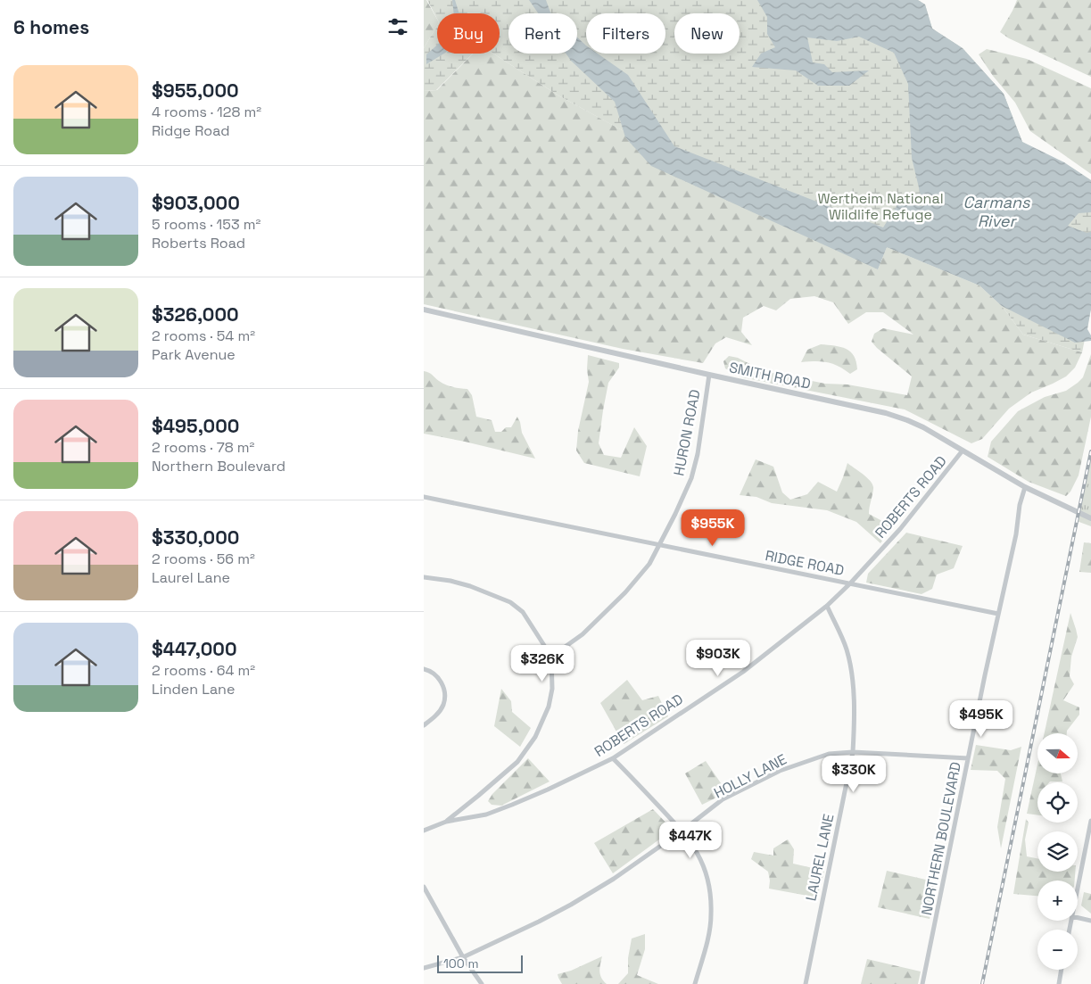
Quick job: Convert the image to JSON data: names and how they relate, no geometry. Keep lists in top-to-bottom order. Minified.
{"streets":{"street":["SMITH ROAD","HURON ROAD","ROBERTS ROAD","RIDGE ROAD","HOLLY LANE","NORTHERN BOULEVARD","LAUREL LANE"]},"crossings":[["SMITH ROAD","HURON ROAD"],["SMITH ROAD","ROBERTS ROAD"],["SMITH ROAD","NORTHERN BOULEVARD"],["HURON ROAD","RIDGE ROAD"],["ROBERTS ROAD","RIDGE ROAD"],["ROBERTS ROAD","LAUREL LANE"],["RIDGE ROAD","NORTHERN BOULEVARD"],["HOLLY LANE","NORTHERN BOULEVARD"],["HOLLY LANE","LAUREL LANE"]],"water":["Carmans River"],"parks":["Wertheim National Wildlife Refuge"],"scale_bar":"100 m","north":"right","page":{"heading":"6 homes","chip":["Buy","Rent","Filters","New"],"list":[{"name":"$955,000","note":"4 rooms · 128 m² · Ridge Road"},{"name":"$903,000","note":"5 rooms · 153 m² · Roberts Road"},{"name":"$326,000","note":"2 rooms · 54 m² · Park Avenue"},{"name":"$495,000","note":"2 rooms · 78 m² · Northern Boulevard"},{"name":"$330,000","note":"2 rooms · 56 m² · Laurel Lane"},{"name":"$447,000","note":"2 rooms · 64 m² · Linden Lane"}],"price":["$955K","$903K","$326K","$495K","$330K","$447K"],"map_buttons":["+","−"],"scale":"100 m"}}
